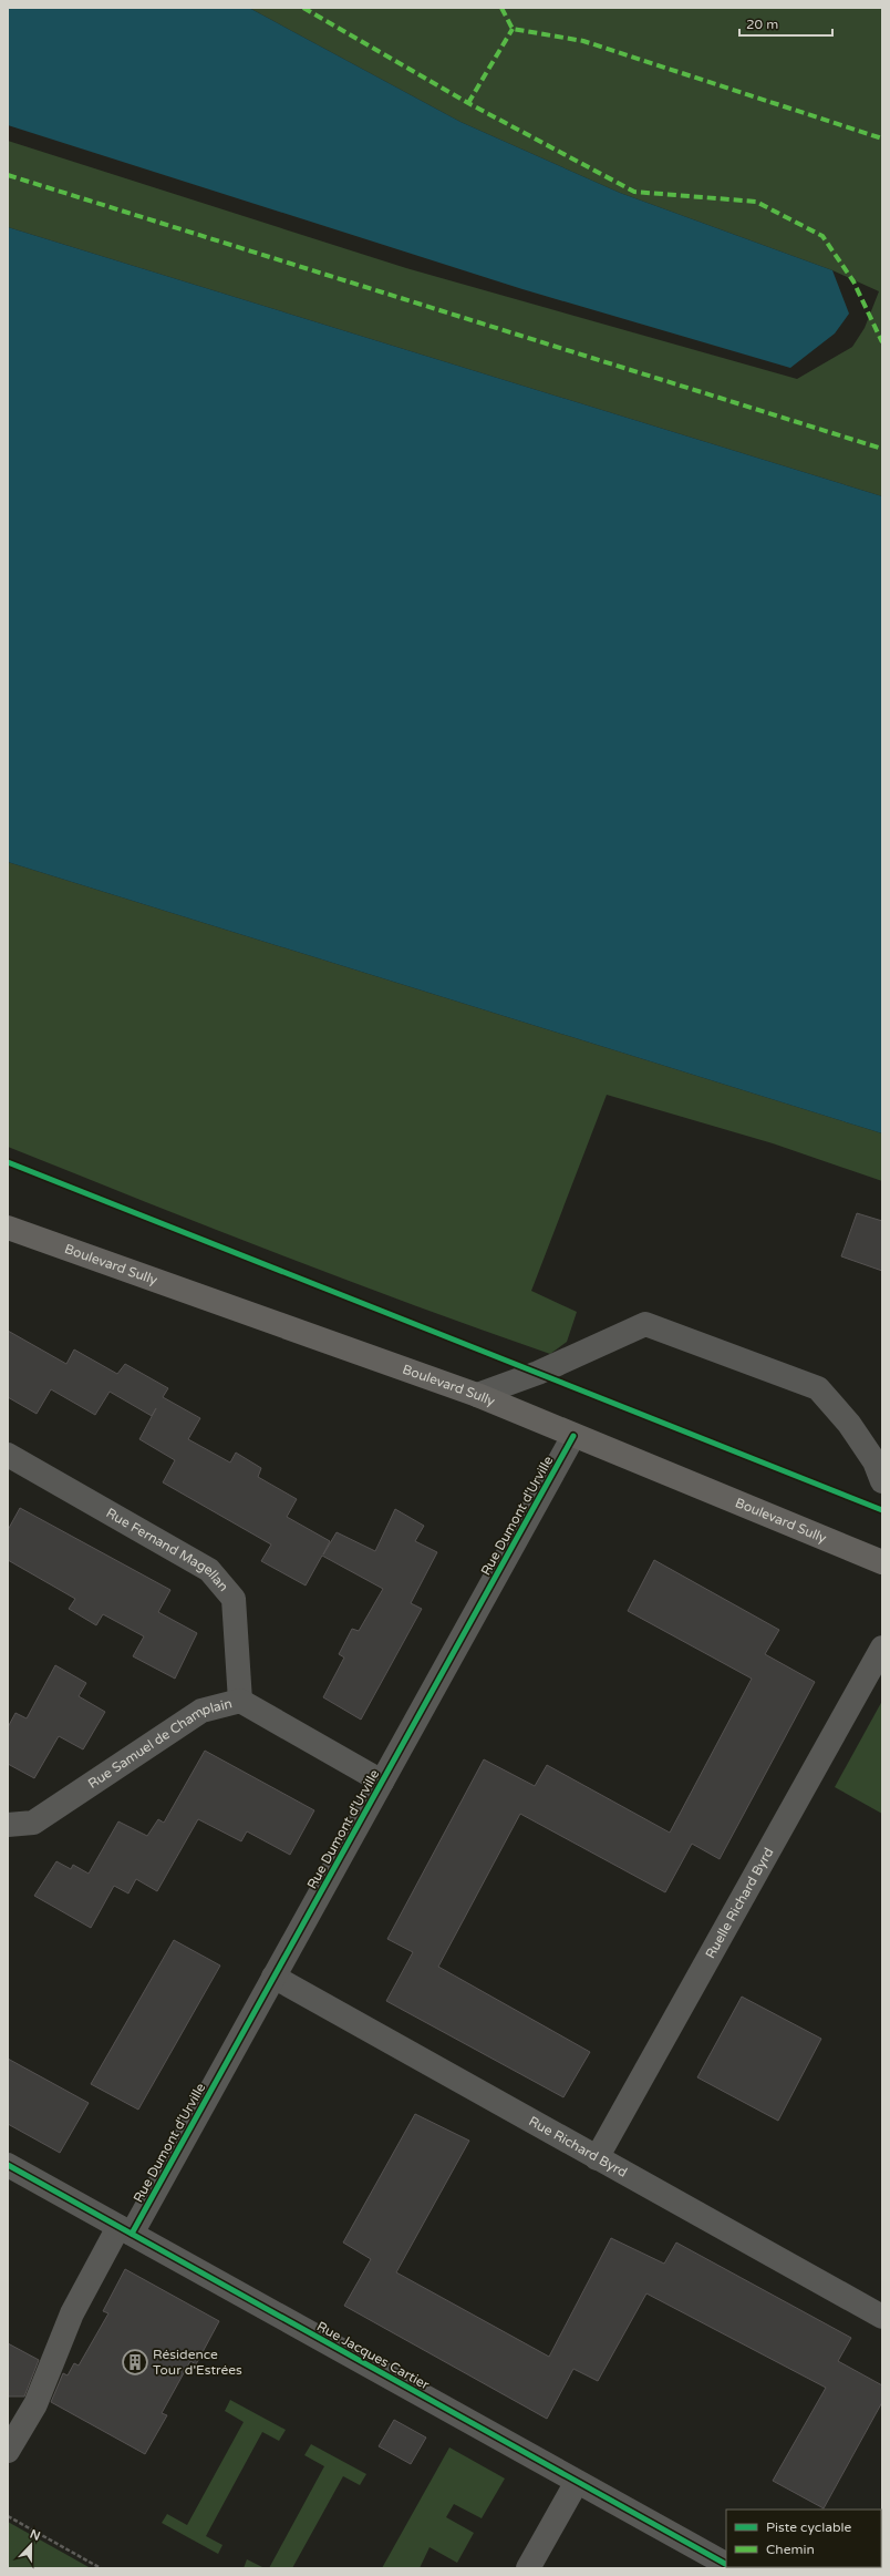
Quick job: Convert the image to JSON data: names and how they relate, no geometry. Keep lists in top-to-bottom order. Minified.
{"streets":{"main road":["Boulevard Sully"],"street":["Rue Dumont d'Urville","Rue Fernand Magellan","Rue Samuel de Champlain","Ruelle Richard Byrd","Rue Richard Byrd","Rue Jacques Cartier"]},"crossings":[["Boulevard Sully","Rue Dumont d'Urville"],["Rue Dumont d'Urville","Rue Samuel de Champlain"],["Rue Dumont d'Urville","Rue Richard Byrd"],["Rue Dumont d'Urville","Rue Jacques Cartier"],["Rue Fernand Magellan","Rue Samuel de Champlain"],["Ruelle Richard Byrd","Rue Richard Byrd"]],"places":{"building":["Résidence Tour d'Estrées"]},"legend":["Piste cyclable","Chemin"],"scale_bar":"20 m","north":"top"}
